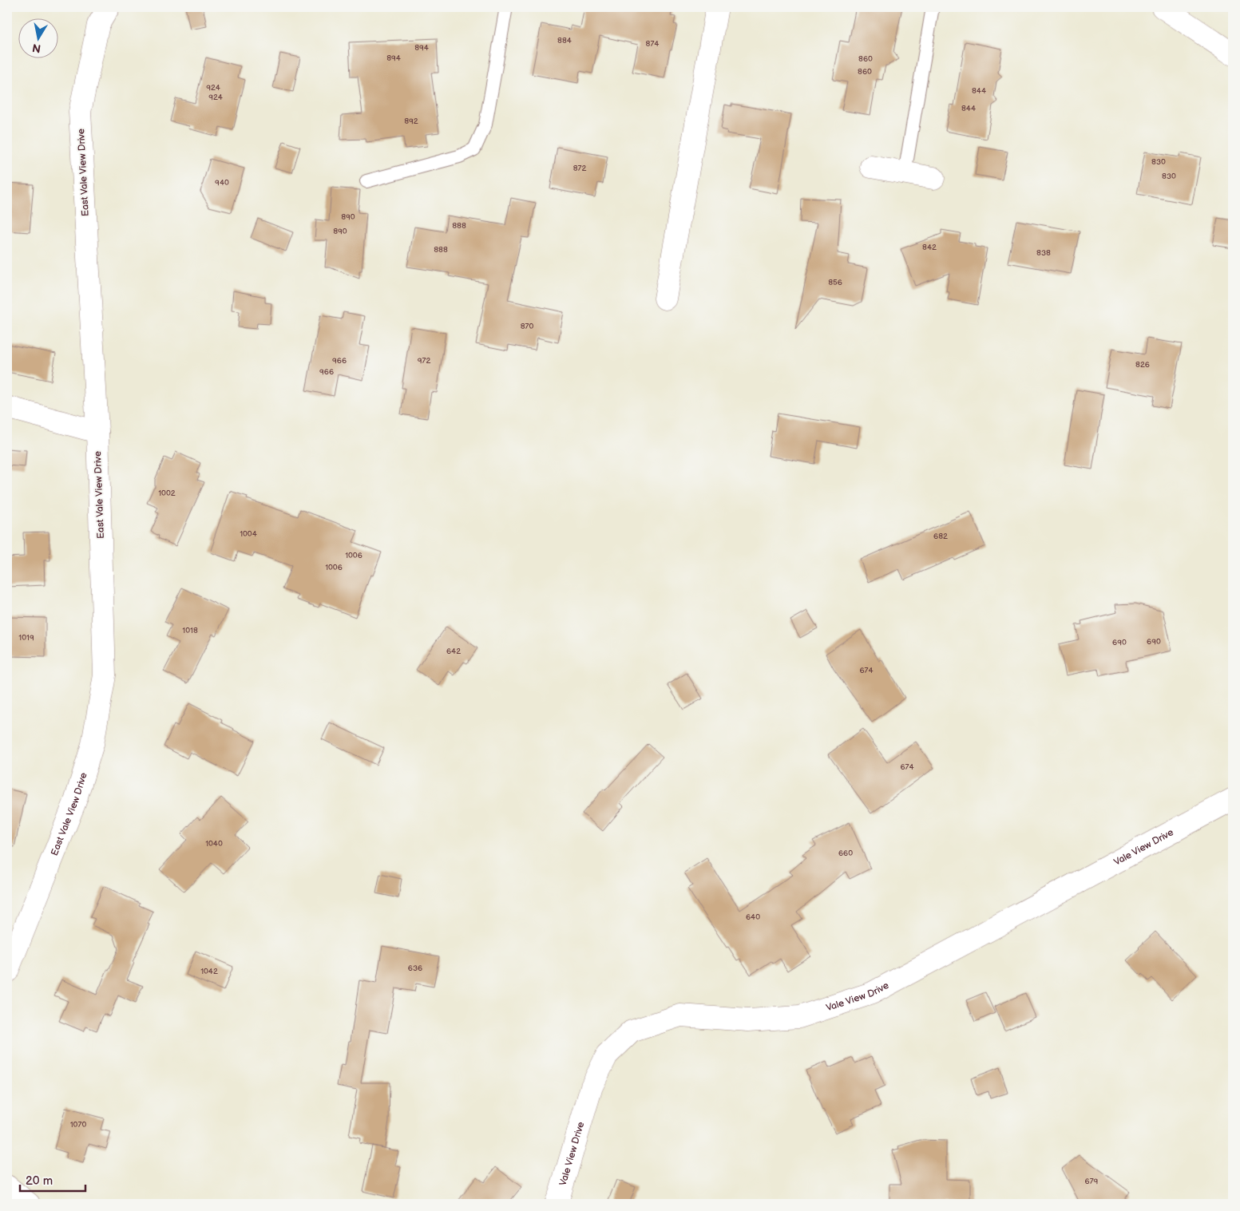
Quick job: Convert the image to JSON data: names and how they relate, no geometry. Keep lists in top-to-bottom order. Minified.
{"streets":{"street":["East Vale View Drive","Vale View Drive"]},"house_numbers":["884","874","894","894","860","860","924","844","924","844","892","830","872","830","940","890","888","890","842","888","838","856","870","966","972","826","966","1002","1004","682","1006","1006","1018","1019","690","690","642","674","674","1040","660","640","636","1042","1070","679"],"scale_bar":"20 m","north":"bottom"}
